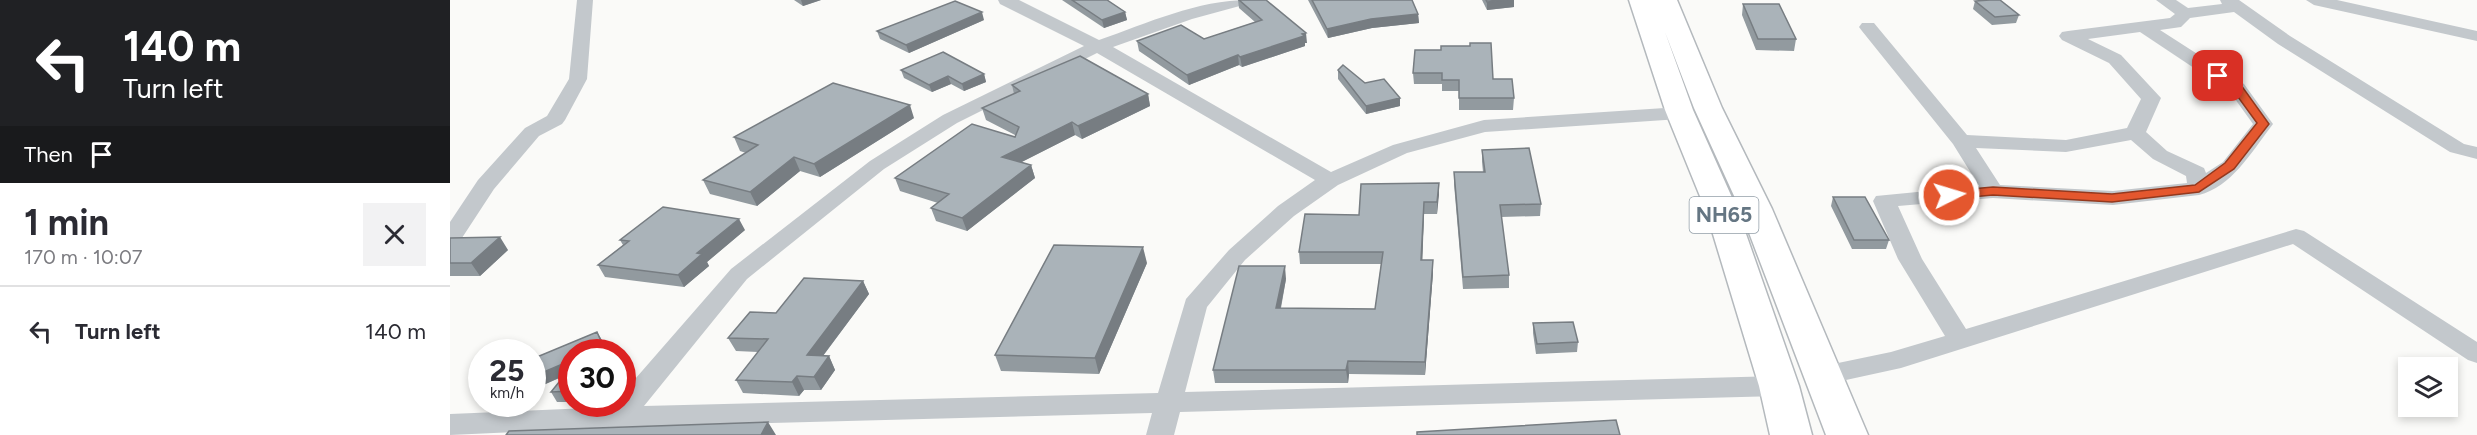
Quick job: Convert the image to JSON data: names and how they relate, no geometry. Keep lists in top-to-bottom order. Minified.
{"streets":{"highway":["NH65"]},"page":{"turn":["140 m","Turn left"],"then":"Then","heading":["1 min","170 m · 10:07"],"list":[{"name":"Turn left","value":"140 m"}],"speed":"25 km/h","limit":"30"}}
